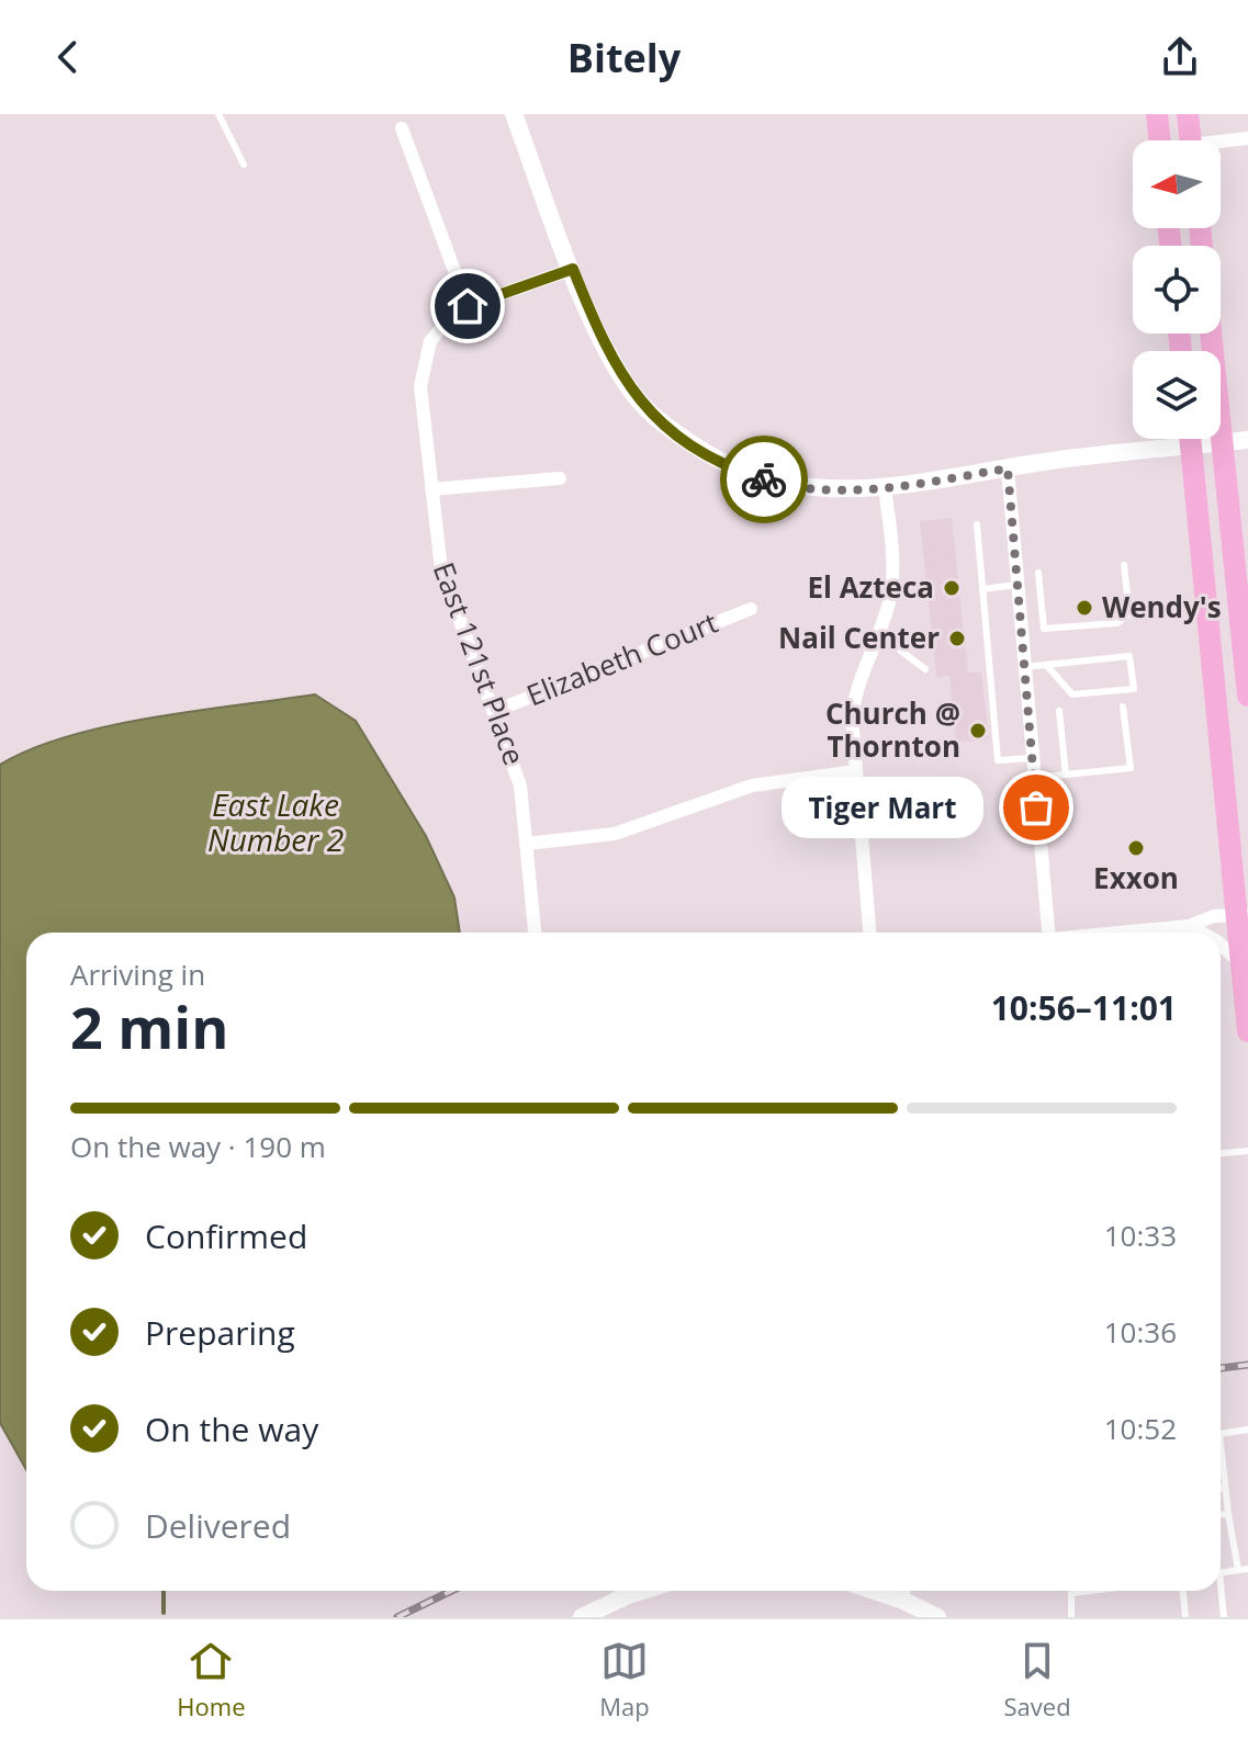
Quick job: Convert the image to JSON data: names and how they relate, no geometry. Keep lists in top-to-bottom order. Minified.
{"streets":{"street":["Elizabeth Court","East 121st Place"]},"crossings":[["Elizabeth Court","East 121st Place"]],"water":["East Lake Number 2"],"places":["El Azteca","Wendy's","Nail Center","Church @ Thornton","Tiger Mart","Exxon"],"north":"left","page":{"header":"Bitely","bubble":"Tiger Mart","heading":["2 min","Arriving in","10:56–11:01"],"bar":"On the way · 190 m","list":[["Confirmed","10:33"],["Preparing","10:36"],["On the way","10:52"],"Delivered"],"tabs":["Home","Map","Saved"]}}
